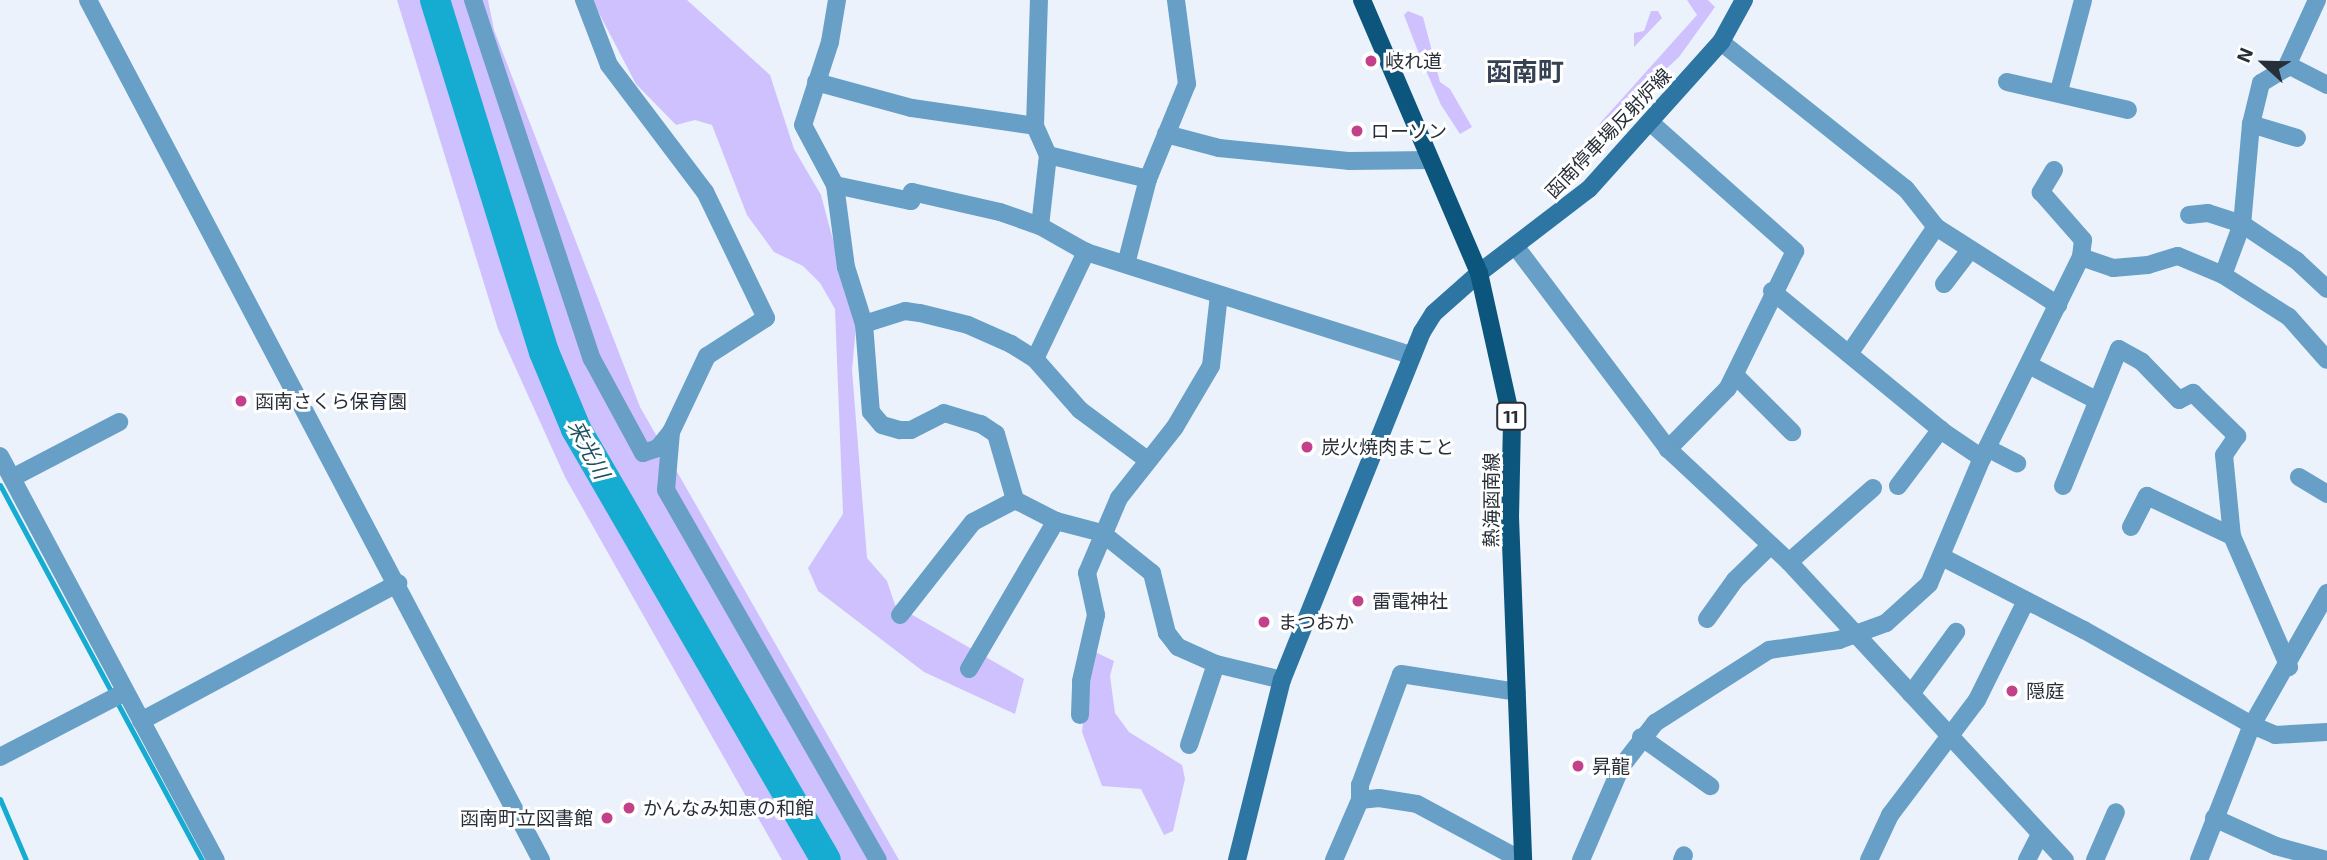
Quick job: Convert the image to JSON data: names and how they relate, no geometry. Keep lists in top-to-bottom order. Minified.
{"streets":{"main road":["11","熱海函南線"],"street":["函南停車場反射炉線"]},"crossings":[["函南停車場反射炉線","熱海函南線"]],"districts":["函南町"],"water":["来光川"],"places":["岐れ道","ローソン","函南さくら保育園","炭火焼肉まこと","雷電神社","まつおか","隠庭","昇龍","かんなみ知恵の和館","函南町立図書館"],"north":"left"}
